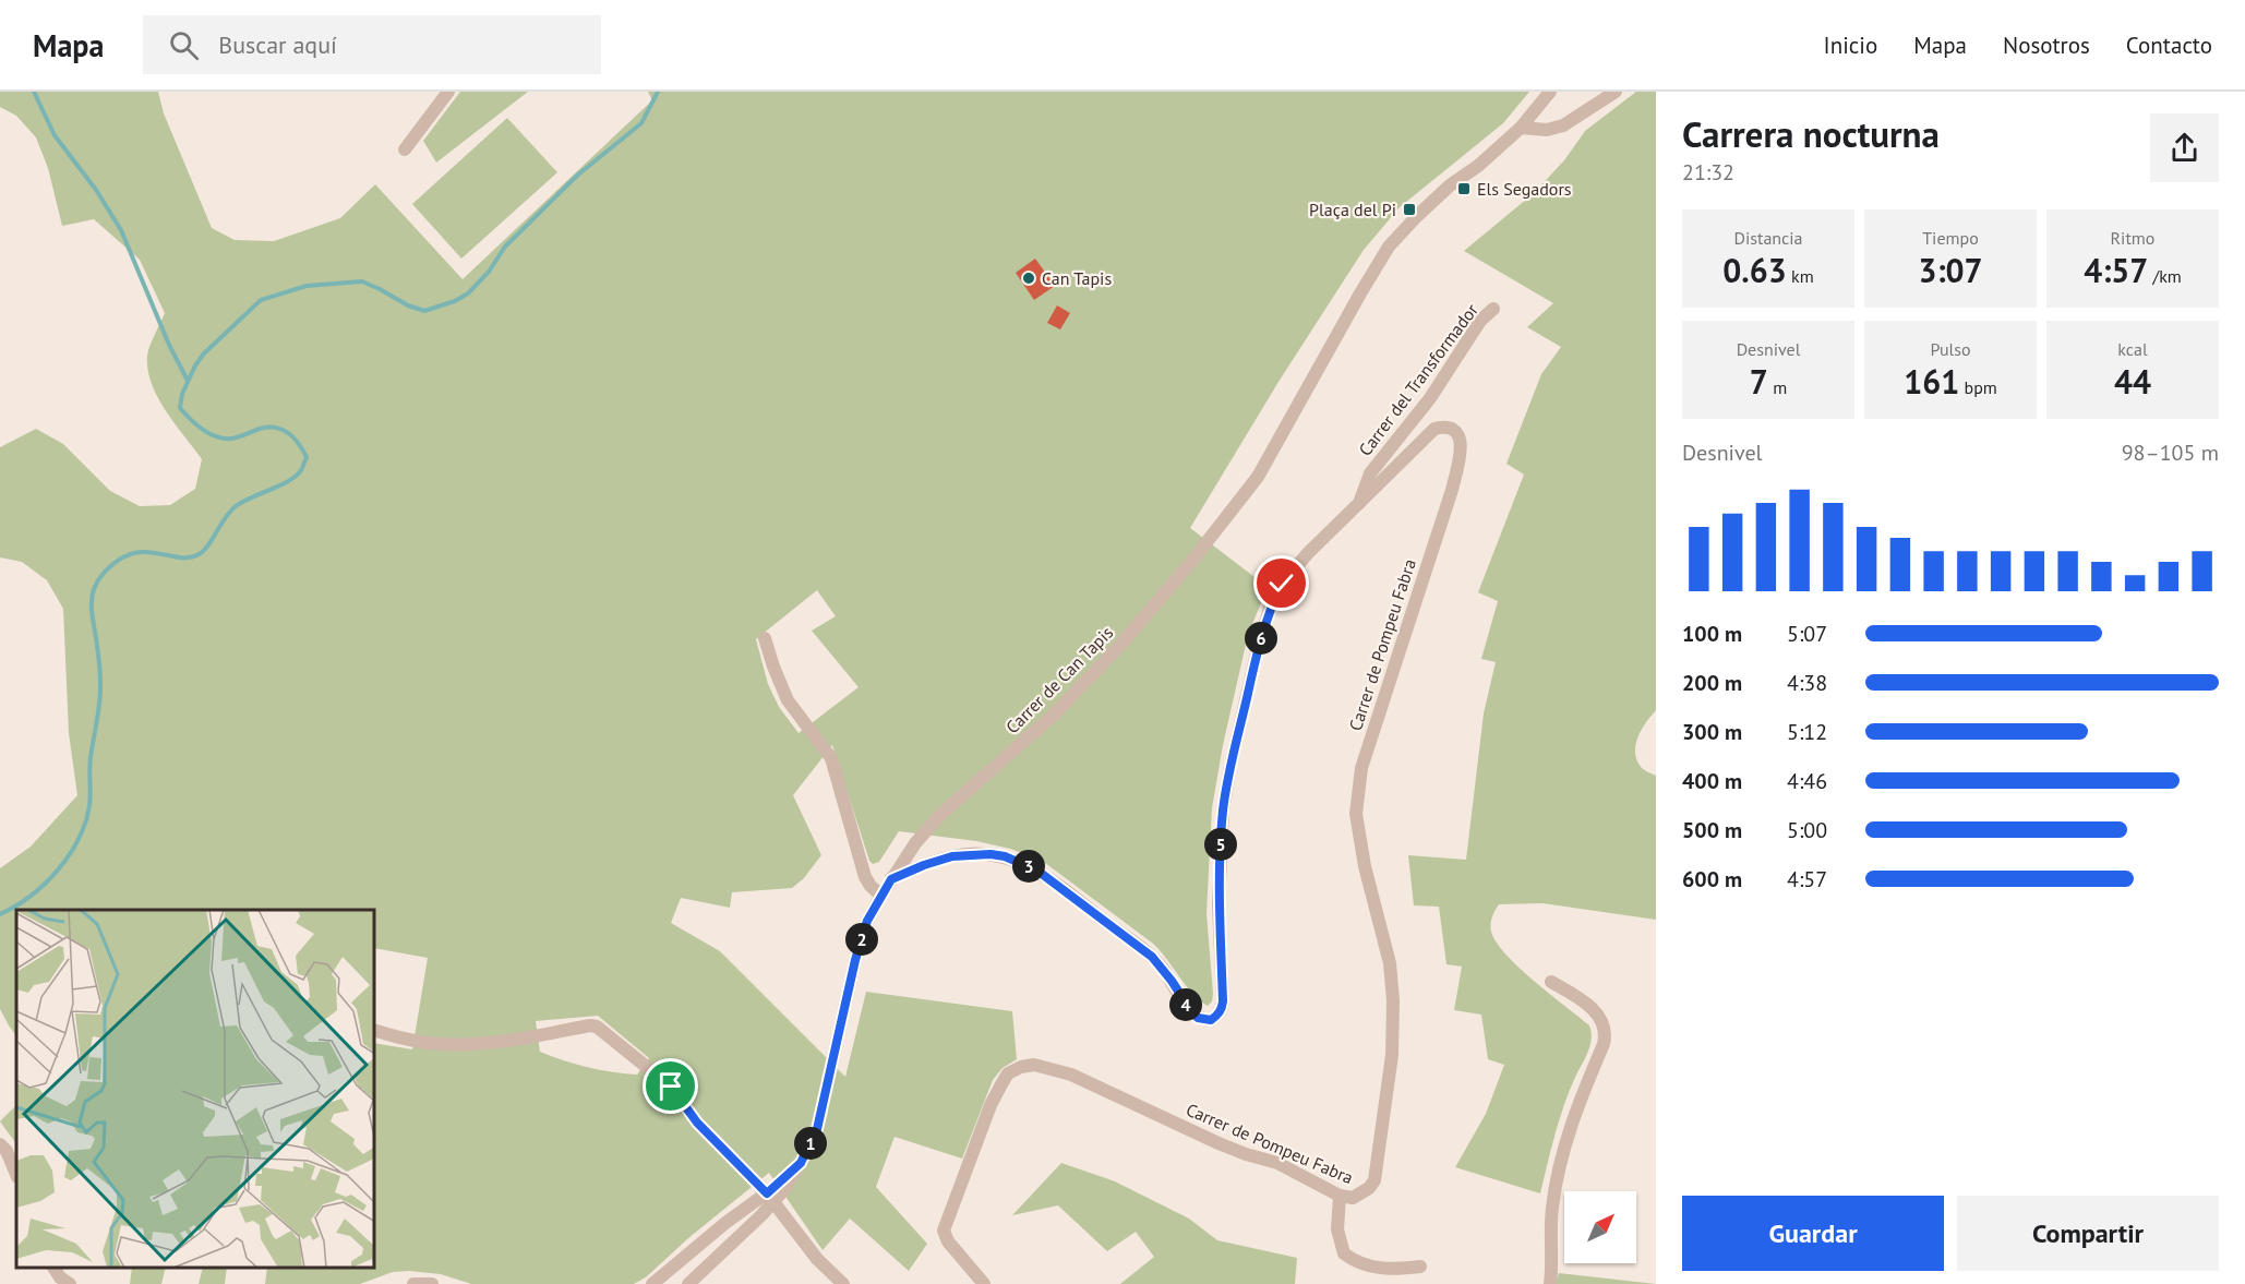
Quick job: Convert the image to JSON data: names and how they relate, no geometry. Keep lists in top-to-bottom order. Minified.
{"streets":{"street":["Carrer del Transformador","Carrer de Pompeu Fabra","Carrer de Can Tapis"]},"crossings":[["Carrer del Transformador","Carrer de Pompeu Fabra"],["Carrer del Transformador","Carrer de Can Tapis"]],"places":{"transit":["Els Segadors","Plaça del Pi"],"other":["Can Tapis"]},"north":"top right","page":{"header":"Mapa","search":"Buscar aquí","nav":["Inicio","Mapa","Nosotros","Contacto"],"heading":["Carrera nocturna","21:32"],"stats":[["Distancia","0.63 km"],["Tiempo","3:07"],["Ritmo","4:57 /km"],["Desnivel","7 m"],["Pulso","161 bpm"],["kcal","44"]],"chart":["Desnivel","98–105 m"],"list":[{"name":"100 m","note":"5:07"},{"name":"200 m","note":"4:38"},{"name":"300 m","note":"5:12"},{"name":"400 m","note":"4:46"},{"name":"500 m","note":"5:00"},{"name":"600 m","note":"4:57"}],"pins":["6","5","3","2","4","1"],"buttons":["Guardar","Compartir"]}}
